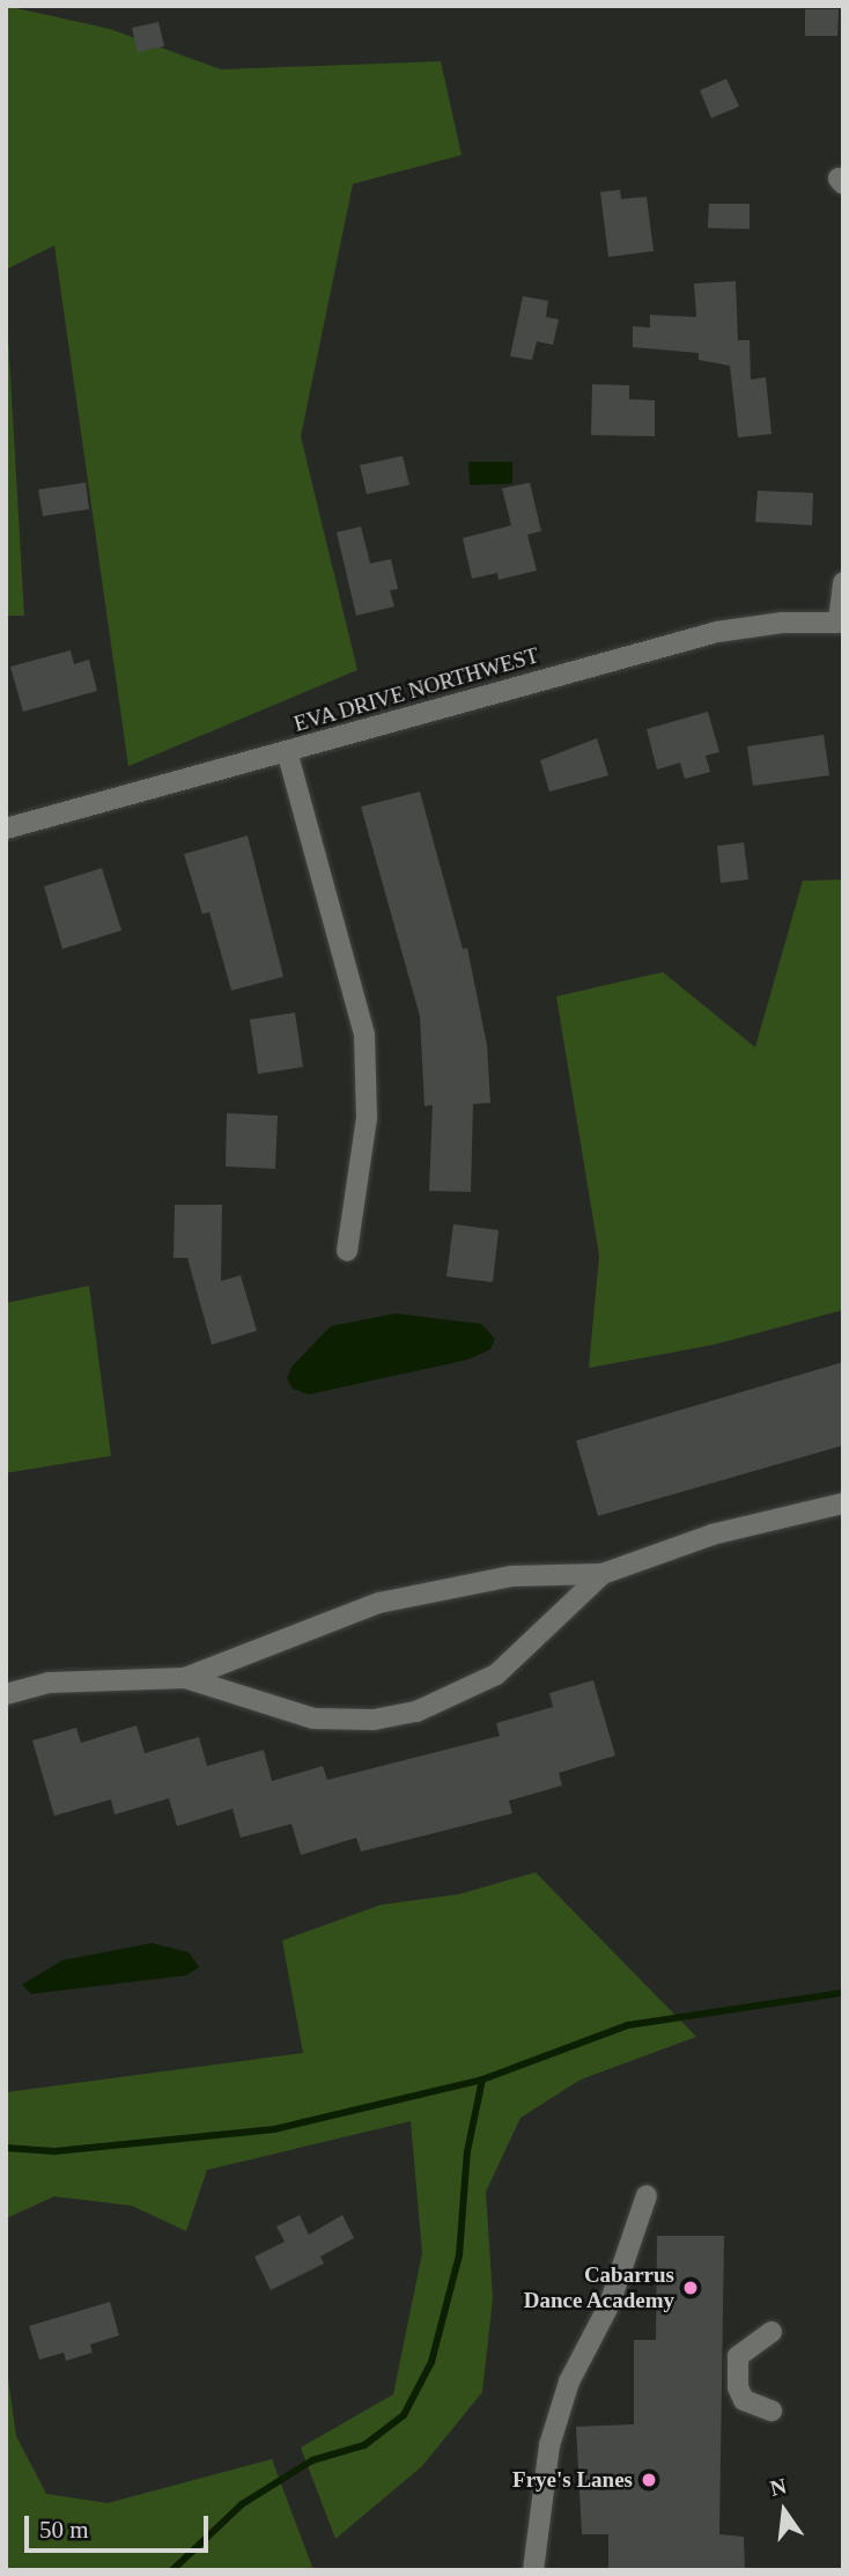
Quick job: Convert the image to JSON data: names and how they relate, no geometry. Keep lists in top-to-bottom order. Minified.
{"streets":{"street":["EVA DRIVE NORTHWEST"]},"places":["Cabarrus Dance Academy","Frye's Lanes"],"scale_bar":"50 m","north":"top"}
